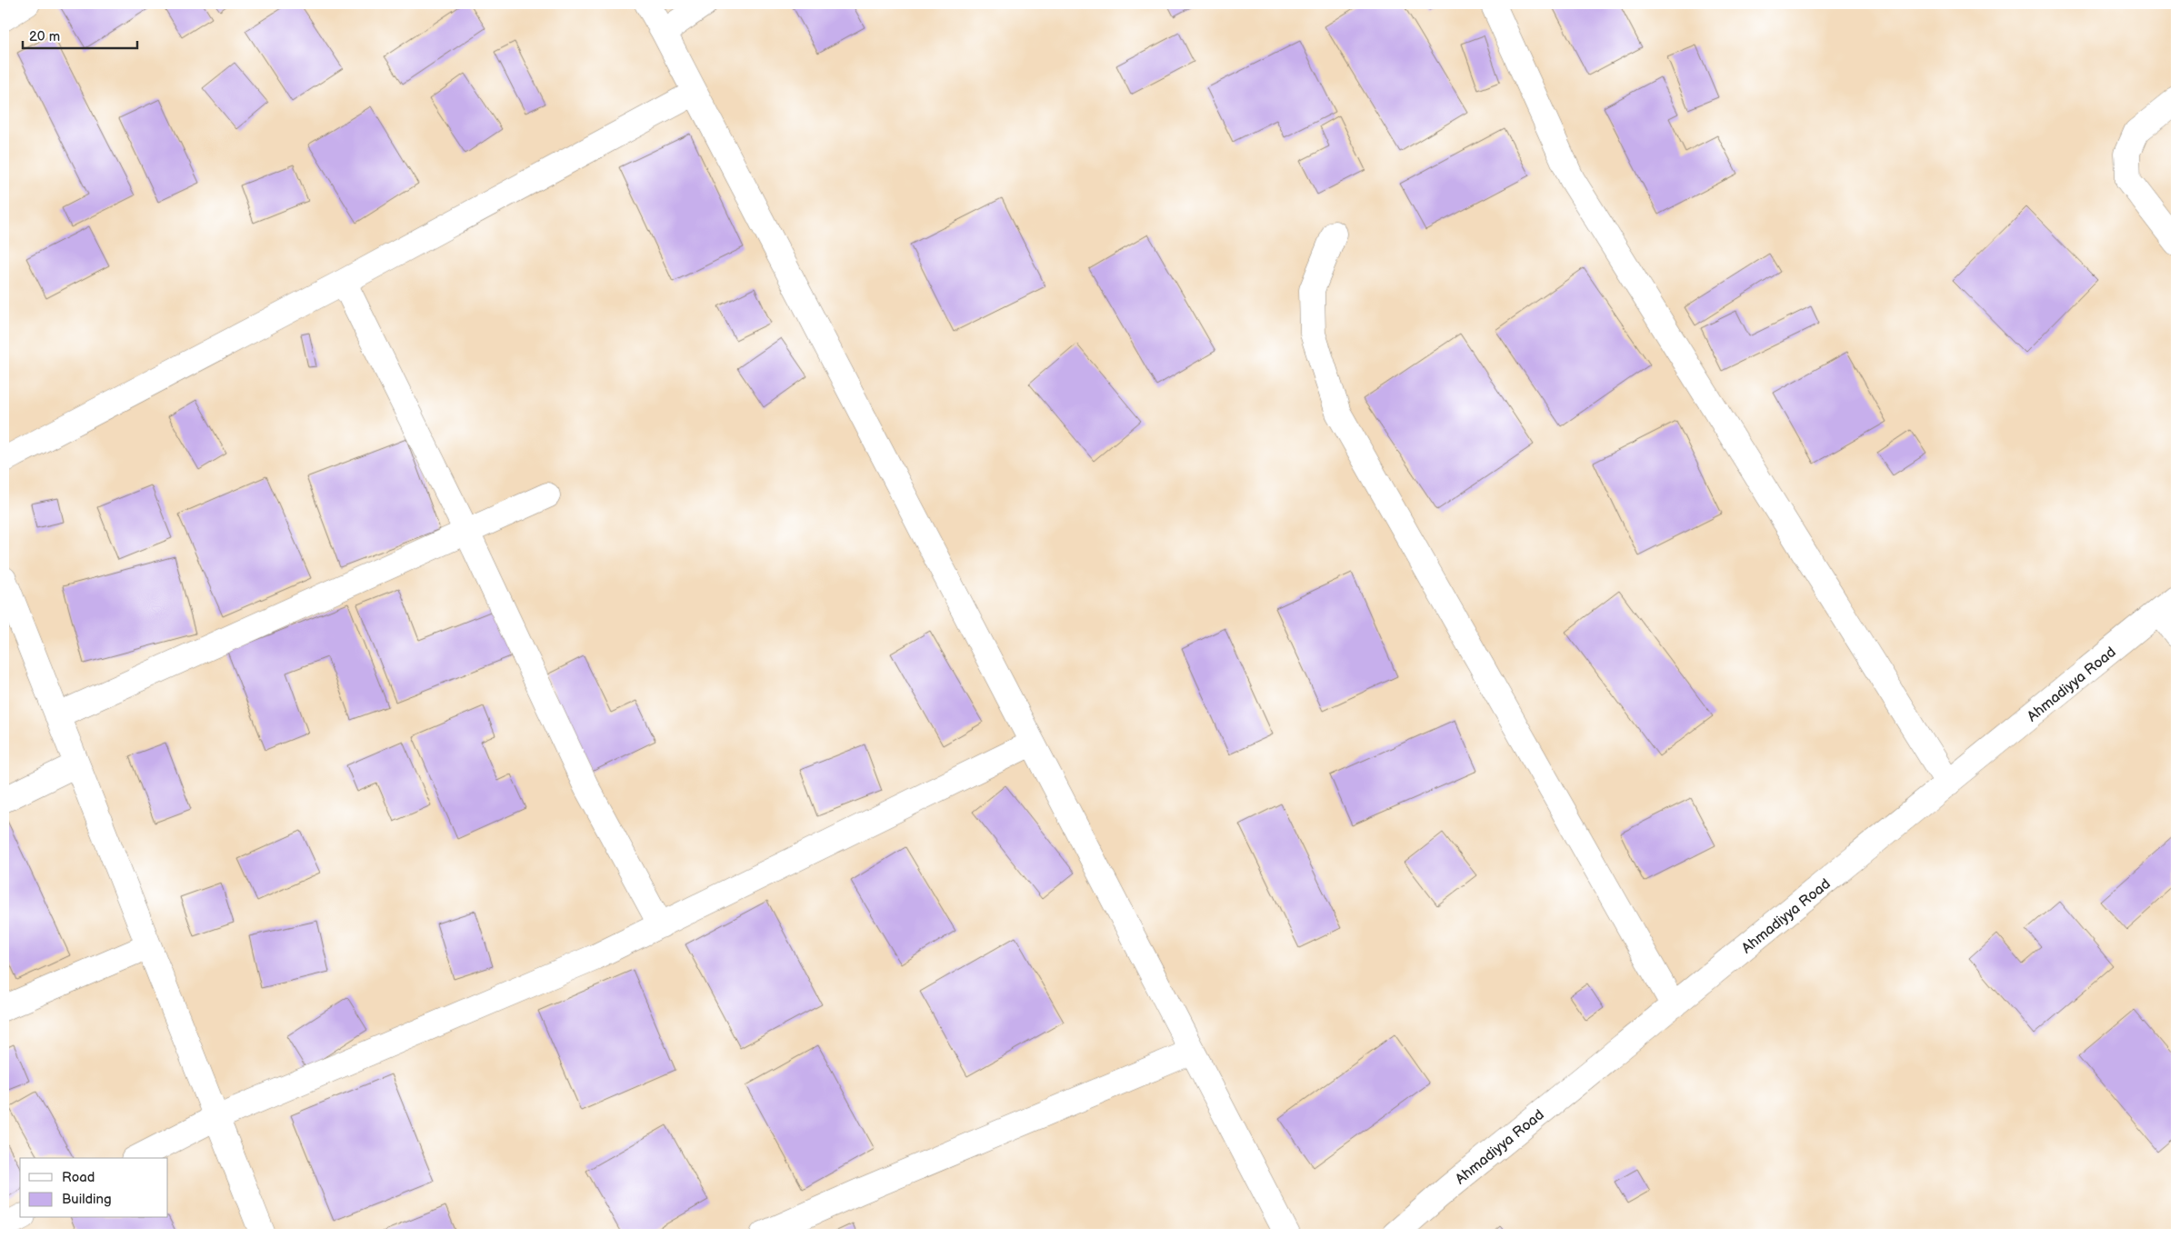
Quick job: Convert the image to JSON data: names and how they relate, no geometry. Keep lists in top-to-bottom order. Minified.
{"streets":{"street":["Ahmadiyya Road"]},"legend":["Road","Building"],"scale_bar":"20 m"}
